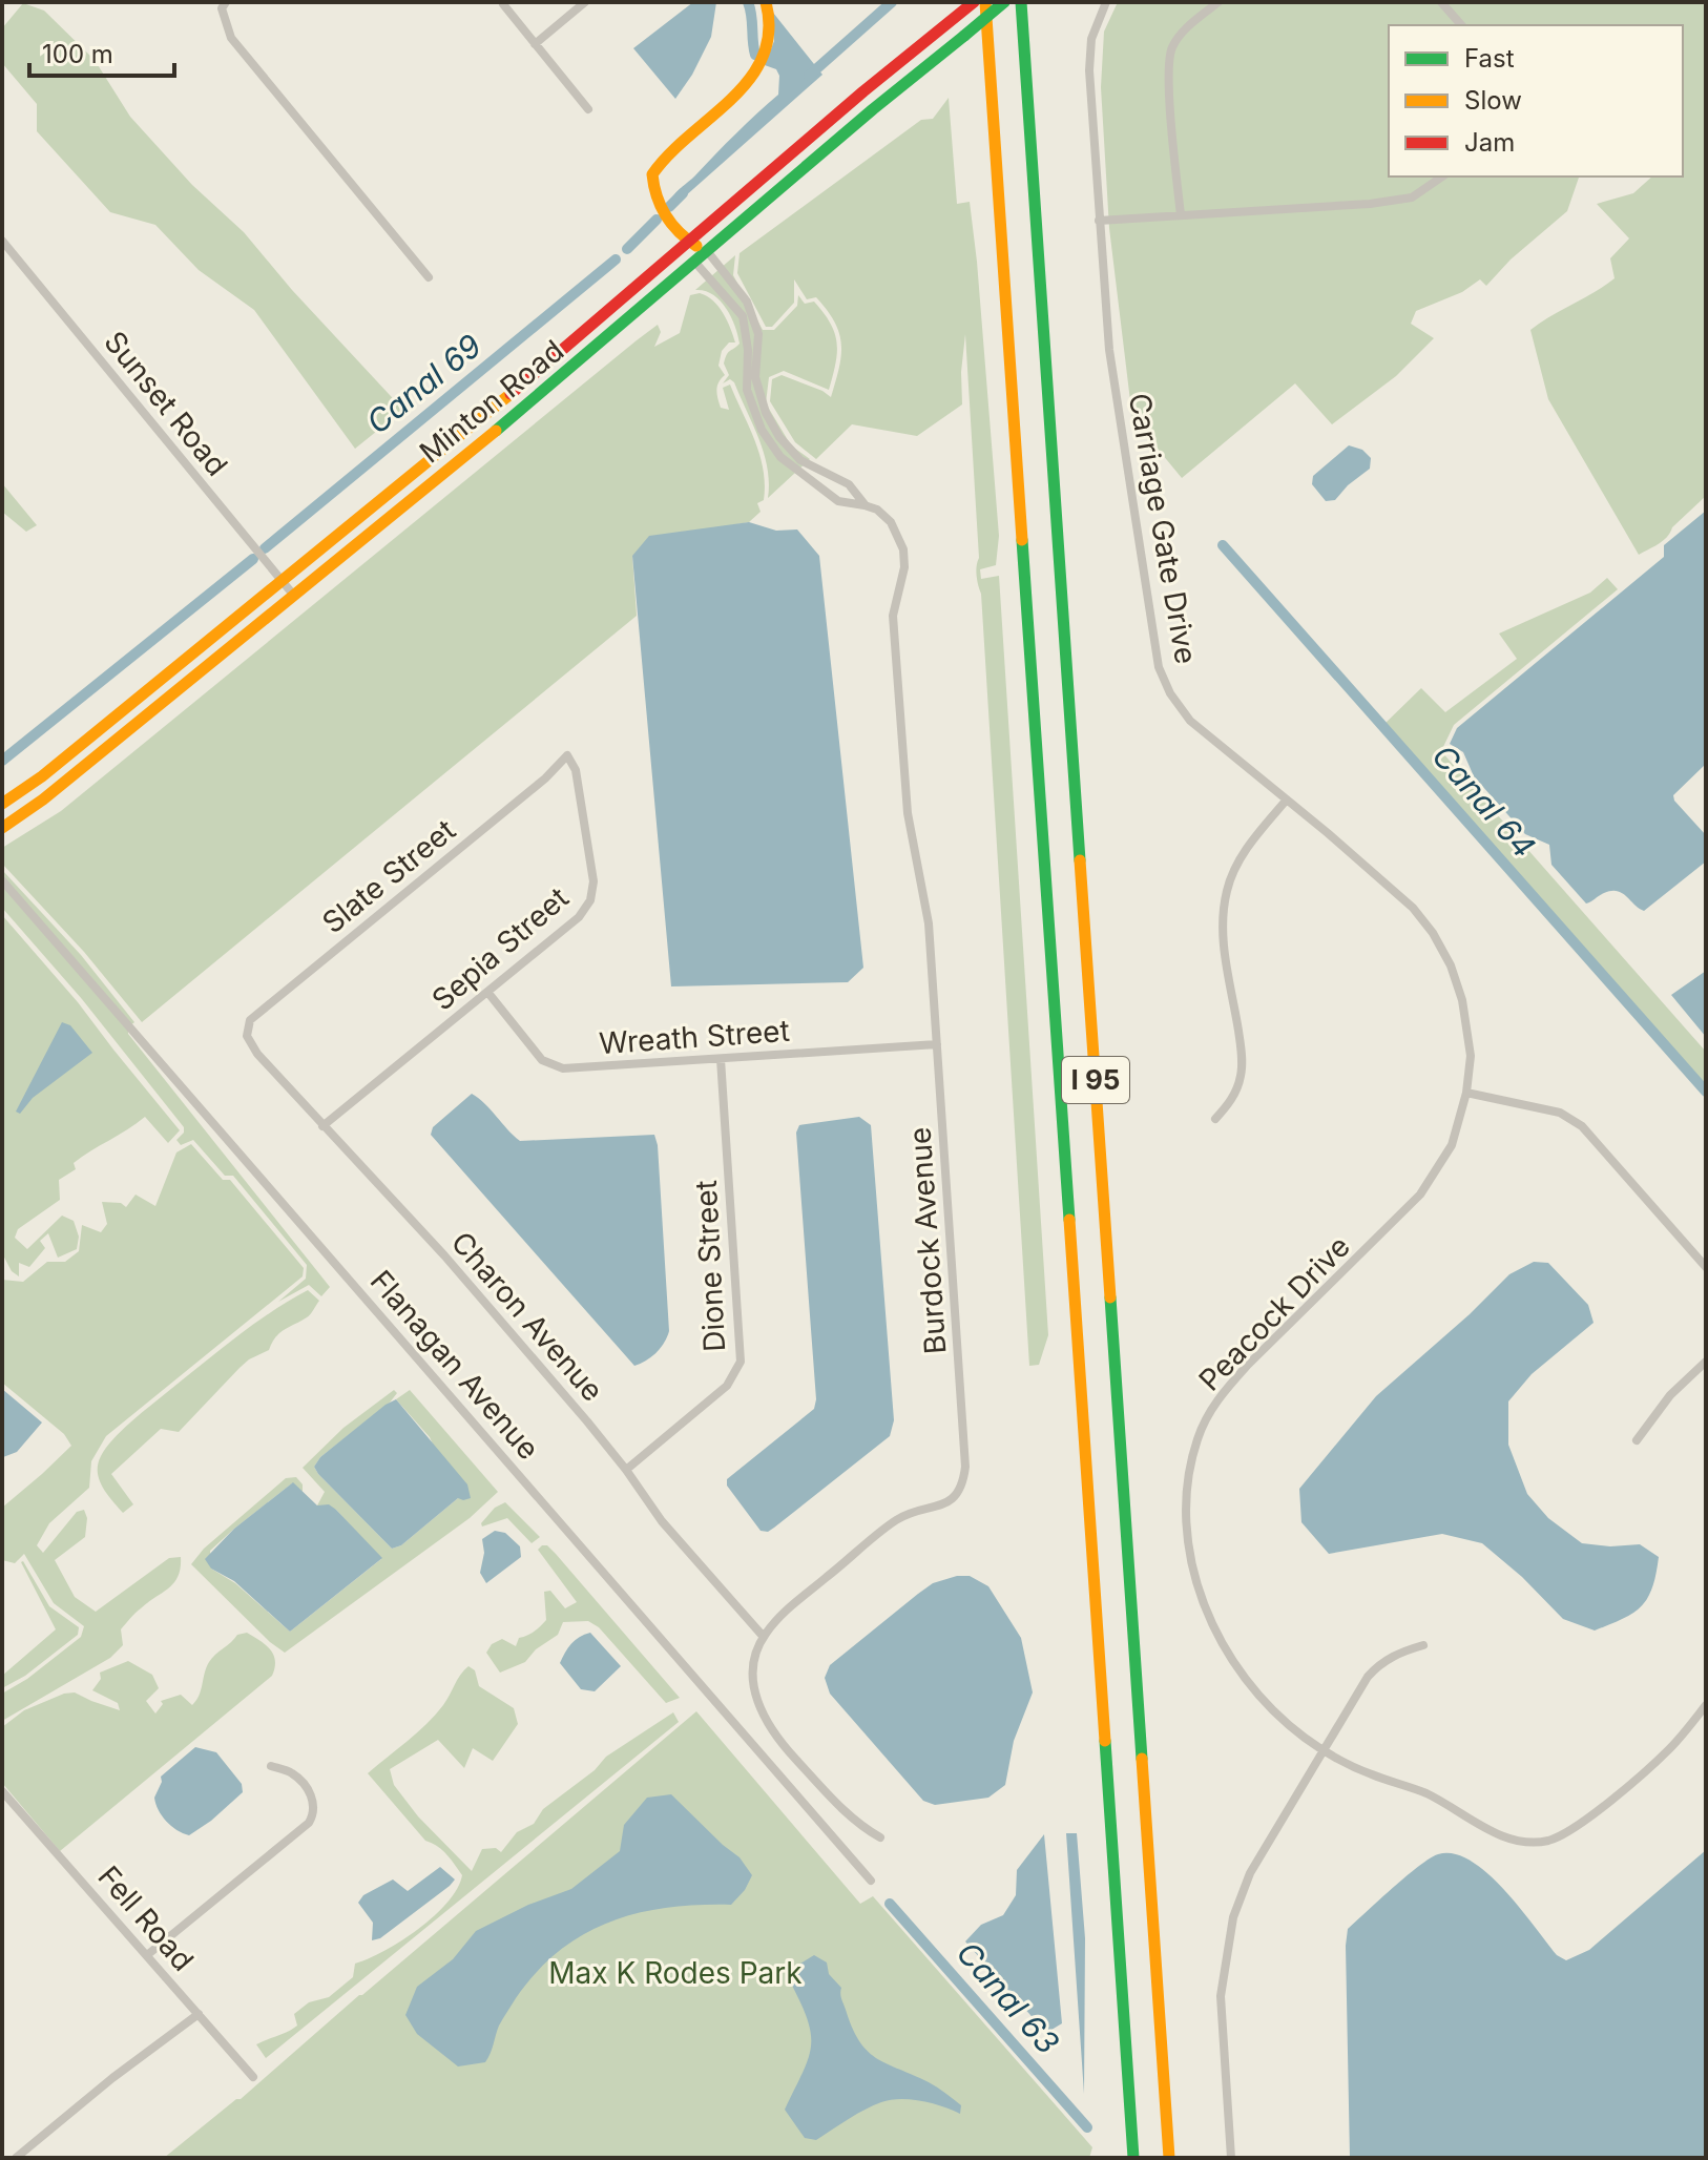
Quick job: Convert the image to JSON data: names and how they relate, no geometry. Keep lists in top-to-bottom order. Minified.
{"streets":{"main road":["Minton Road","I 95"],"street":["Sunset Road","Carriage Gate Drive","Slate Street","Sepia Street","Wreath Street","Burdock Avenue","Dione Street","Peacock Drive","Charon Avenue","Flanagan Avenue","Fell Road"]},"crossings":[["Minton Road","Sunset Road"],["Minton Road","Burdock Avenue"],["Carriage Gate Drive","Peacock Drive"],["Slate Street","Sepia Street"],["Slate Street","Charon Avenue"],["Sepia Street","Wreath Street"],["Sepia Street","Charon Avenue"],["Wreath Street","Burdock Avenue"],["Wreath Street","Dione Street"],["Burdock Avenue","Charon Avenue"],["Dione Street","Charon Avenue"]],"water":["Canal 69","Canal 64","Canal 63"],"parks":["Max K Rodes Park"],"legend":["Fast","Slow","Jam"],"scale_bar":"100 m"}
